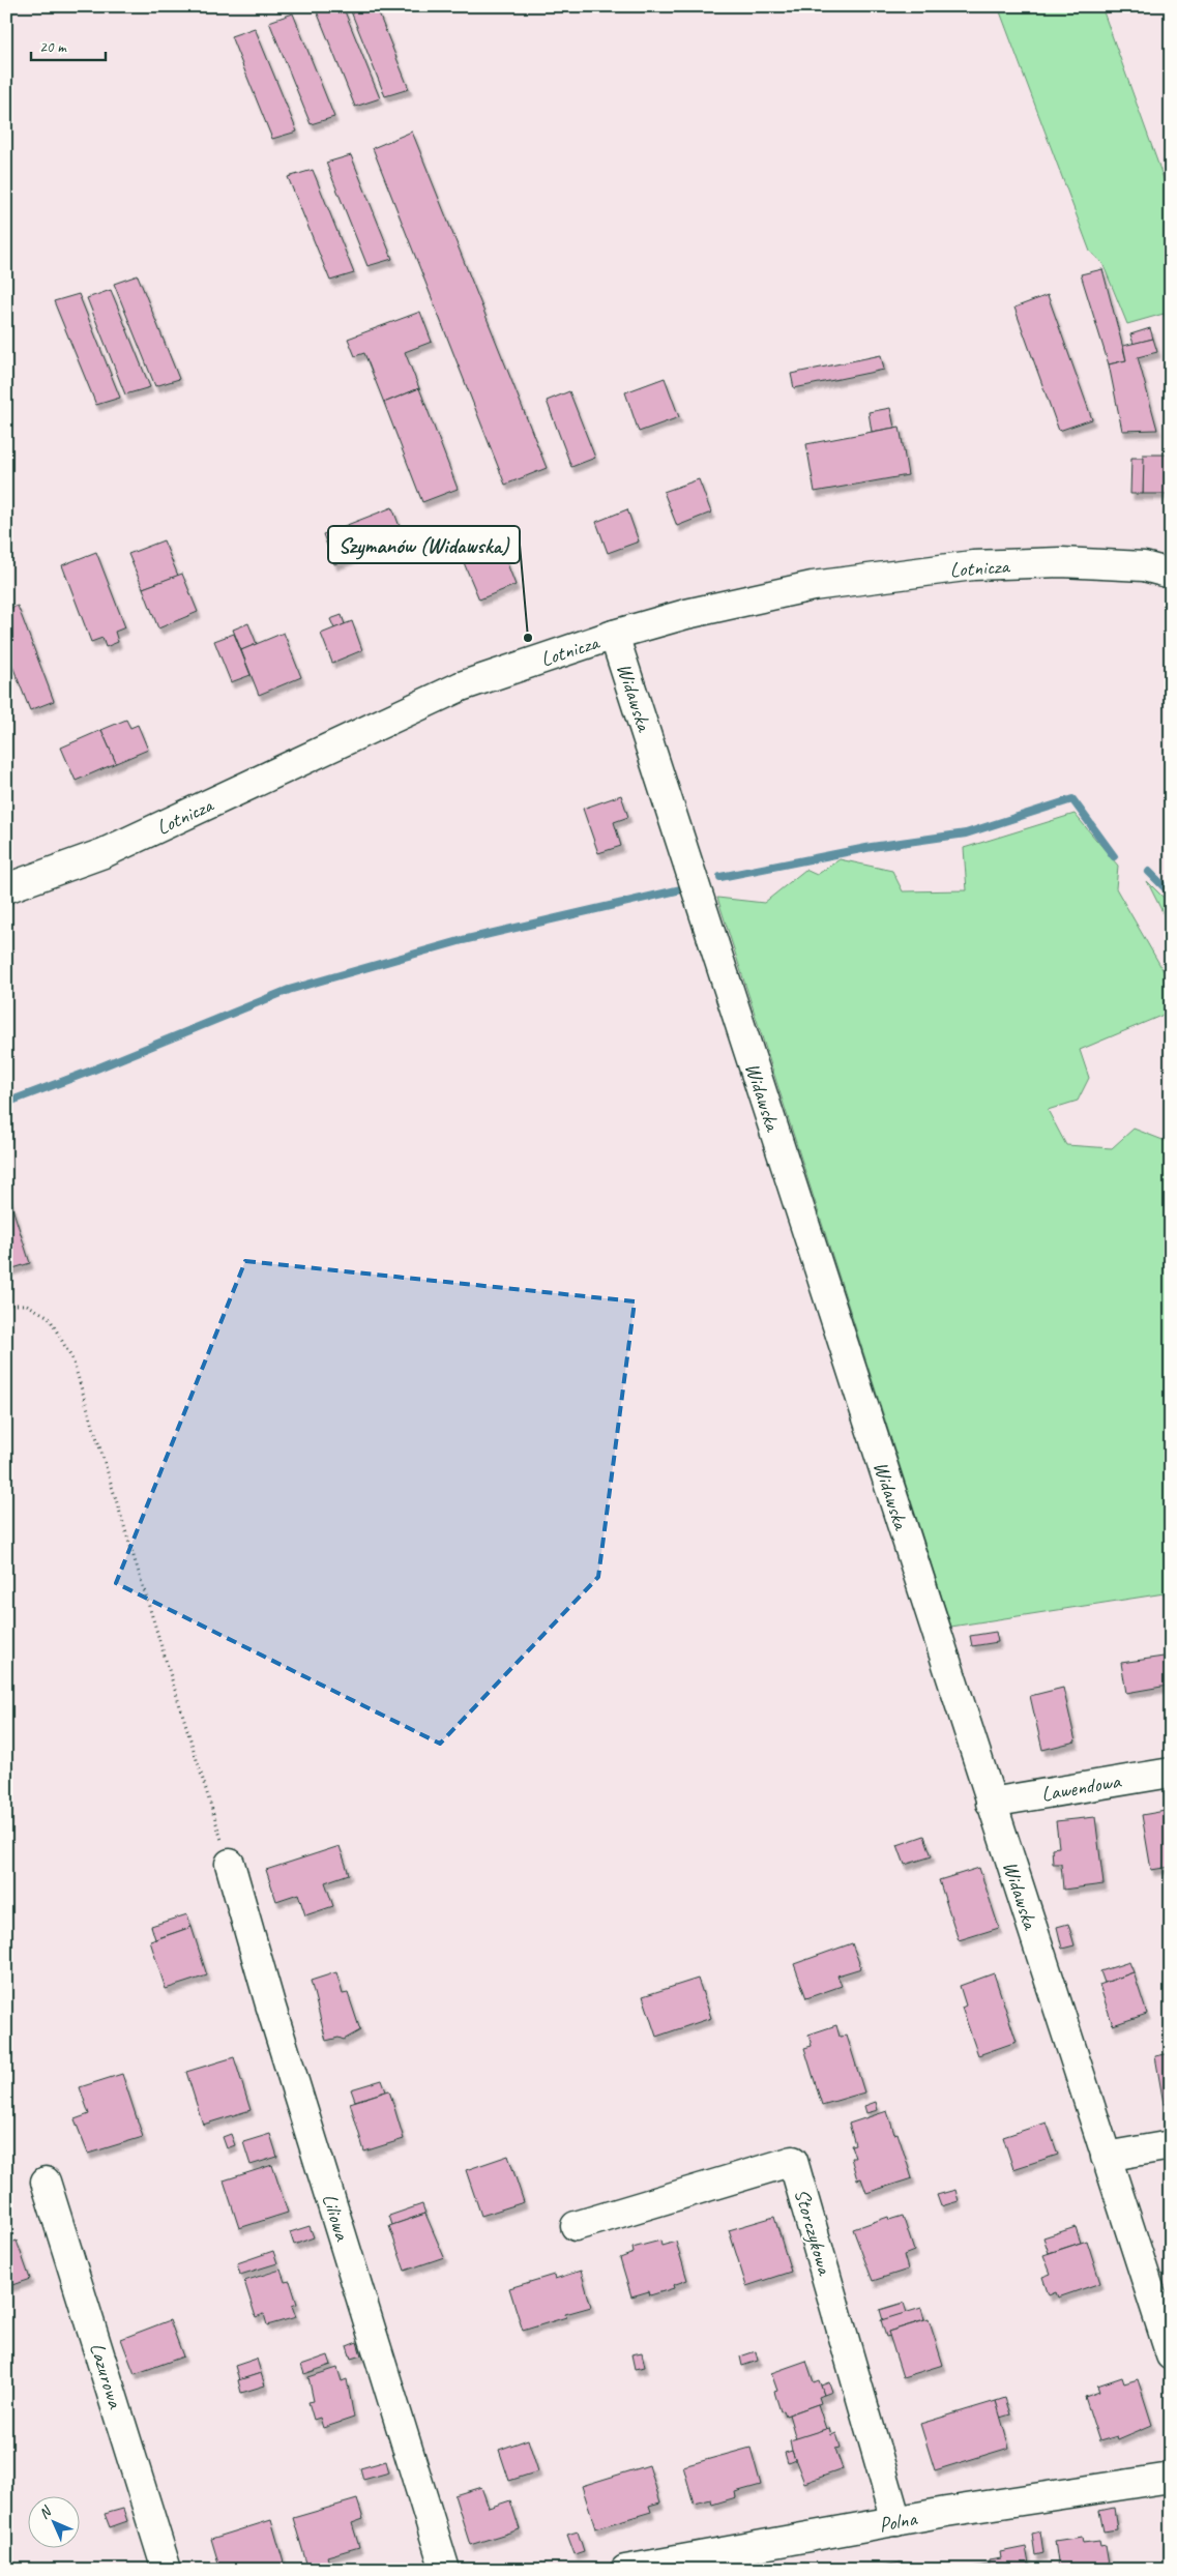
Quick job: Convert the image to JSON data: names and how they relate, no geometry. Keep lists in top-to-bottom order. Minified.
{"streets":{"street":["Lotnicza","Widawska","Lawendowa","Liliowa","Storczykowa","Lazurowa","Polna"]},"crossings":[["Lotnicza","Widawska"],["Widawska","Lawendowa"],["Storczykowa","Polna"]],"places":["Szymanów (Widawska)"],"scale_bar":"20 m","north":"top left"}
